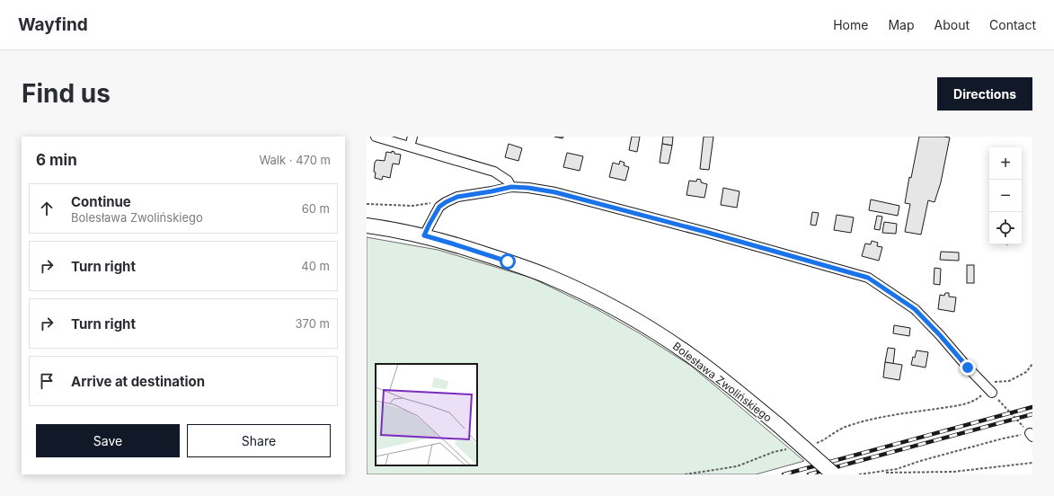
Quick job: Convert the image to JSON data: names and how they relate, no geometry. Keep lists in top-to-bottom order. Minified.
{"streets":{"main road":["Bolesława Zwolińskiego"]},"page":{"header":"Wayfind","nav":["Home","Map","About","Contact"],"buttons":["Directions",["Save","Share"]],"title":"Find us","heading":["6 min","Walk · 470 m"],"map_buttons":["+","−"],"list":[["Continue","Bolesława Zwolińskiego","60 m"],["Turn right","40 m"],["Turn right","370 m"],"Arrive at destination"]}}
